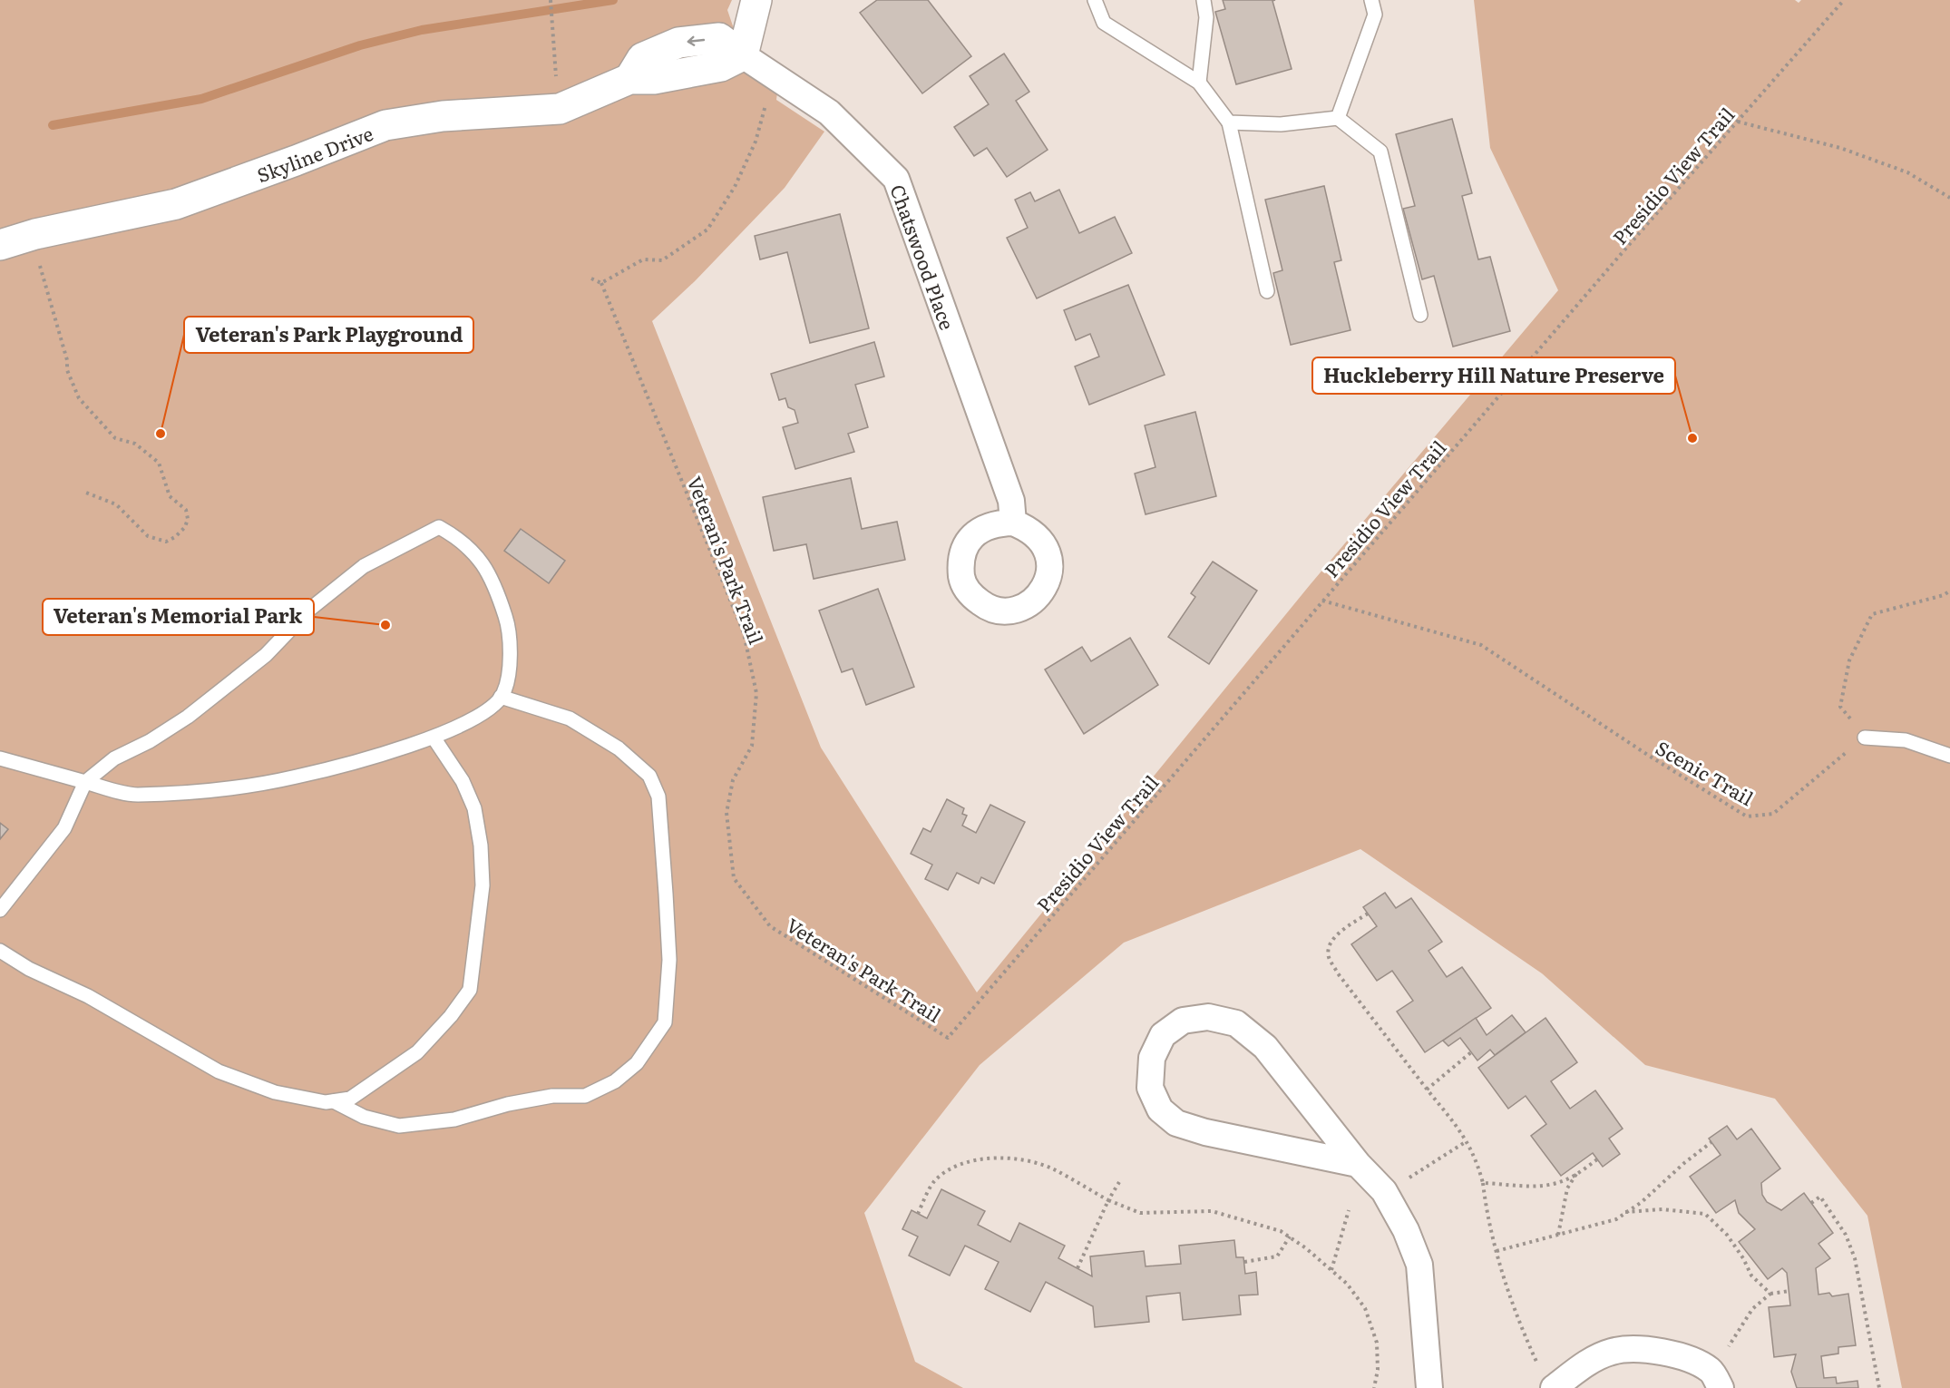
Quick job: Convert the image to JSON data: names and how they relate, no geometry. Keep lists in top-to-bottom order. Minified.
{"streets":{"street":["Skyline Drive","Chatswood Place"],"path":["Presidio View Trail","Veteran's Park Trail","Scenic Trail"]},"crossings":[["Skyline Drive","Chatswood Place"],["Presidio View Trail","Veteran's Park Trail"],["Presidio View Trail","Scenic Trail"]],"places":["Veteran's Park Playground","Huckleberry Hill Nature Preserve","Veteran's Memorial Park"]}
